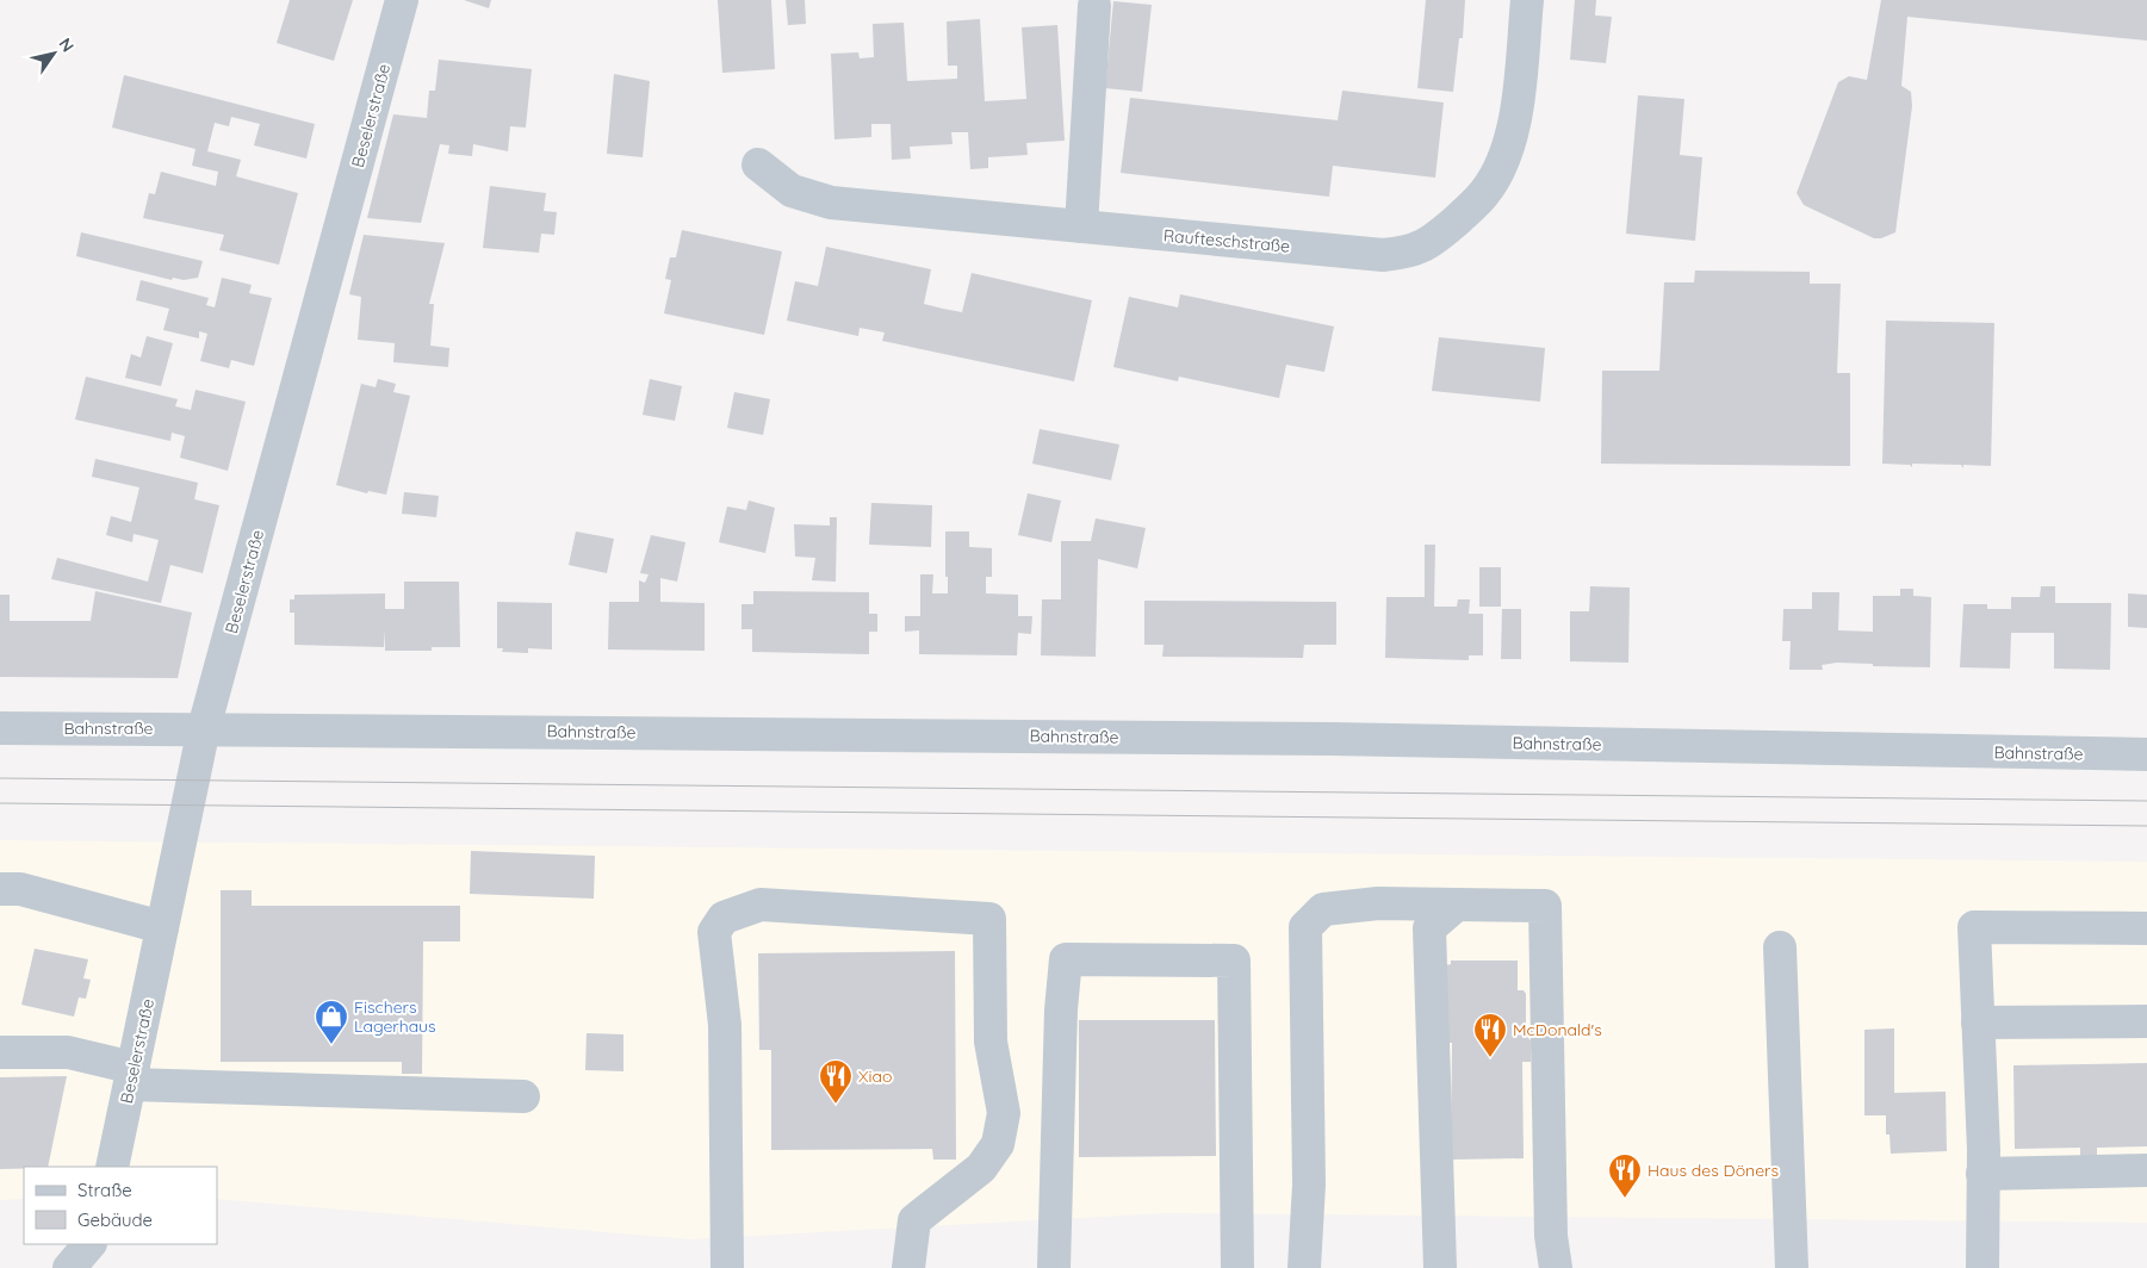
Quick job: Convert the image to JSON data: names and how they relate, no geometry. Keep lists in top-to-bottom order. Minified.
{"streets":{"street":["Beselerstraße","Raufteschstraße","Bahnstraße"]},"crossings":[["Beselerstraße","Bahnstraße"]],"places":{"shop":["Fischers Lagerhaus"],"restaurant":["McDonald's","Xiao","Haus des Döners"]},"legend":["Straße","Gebäude"],"north":"top right"}
